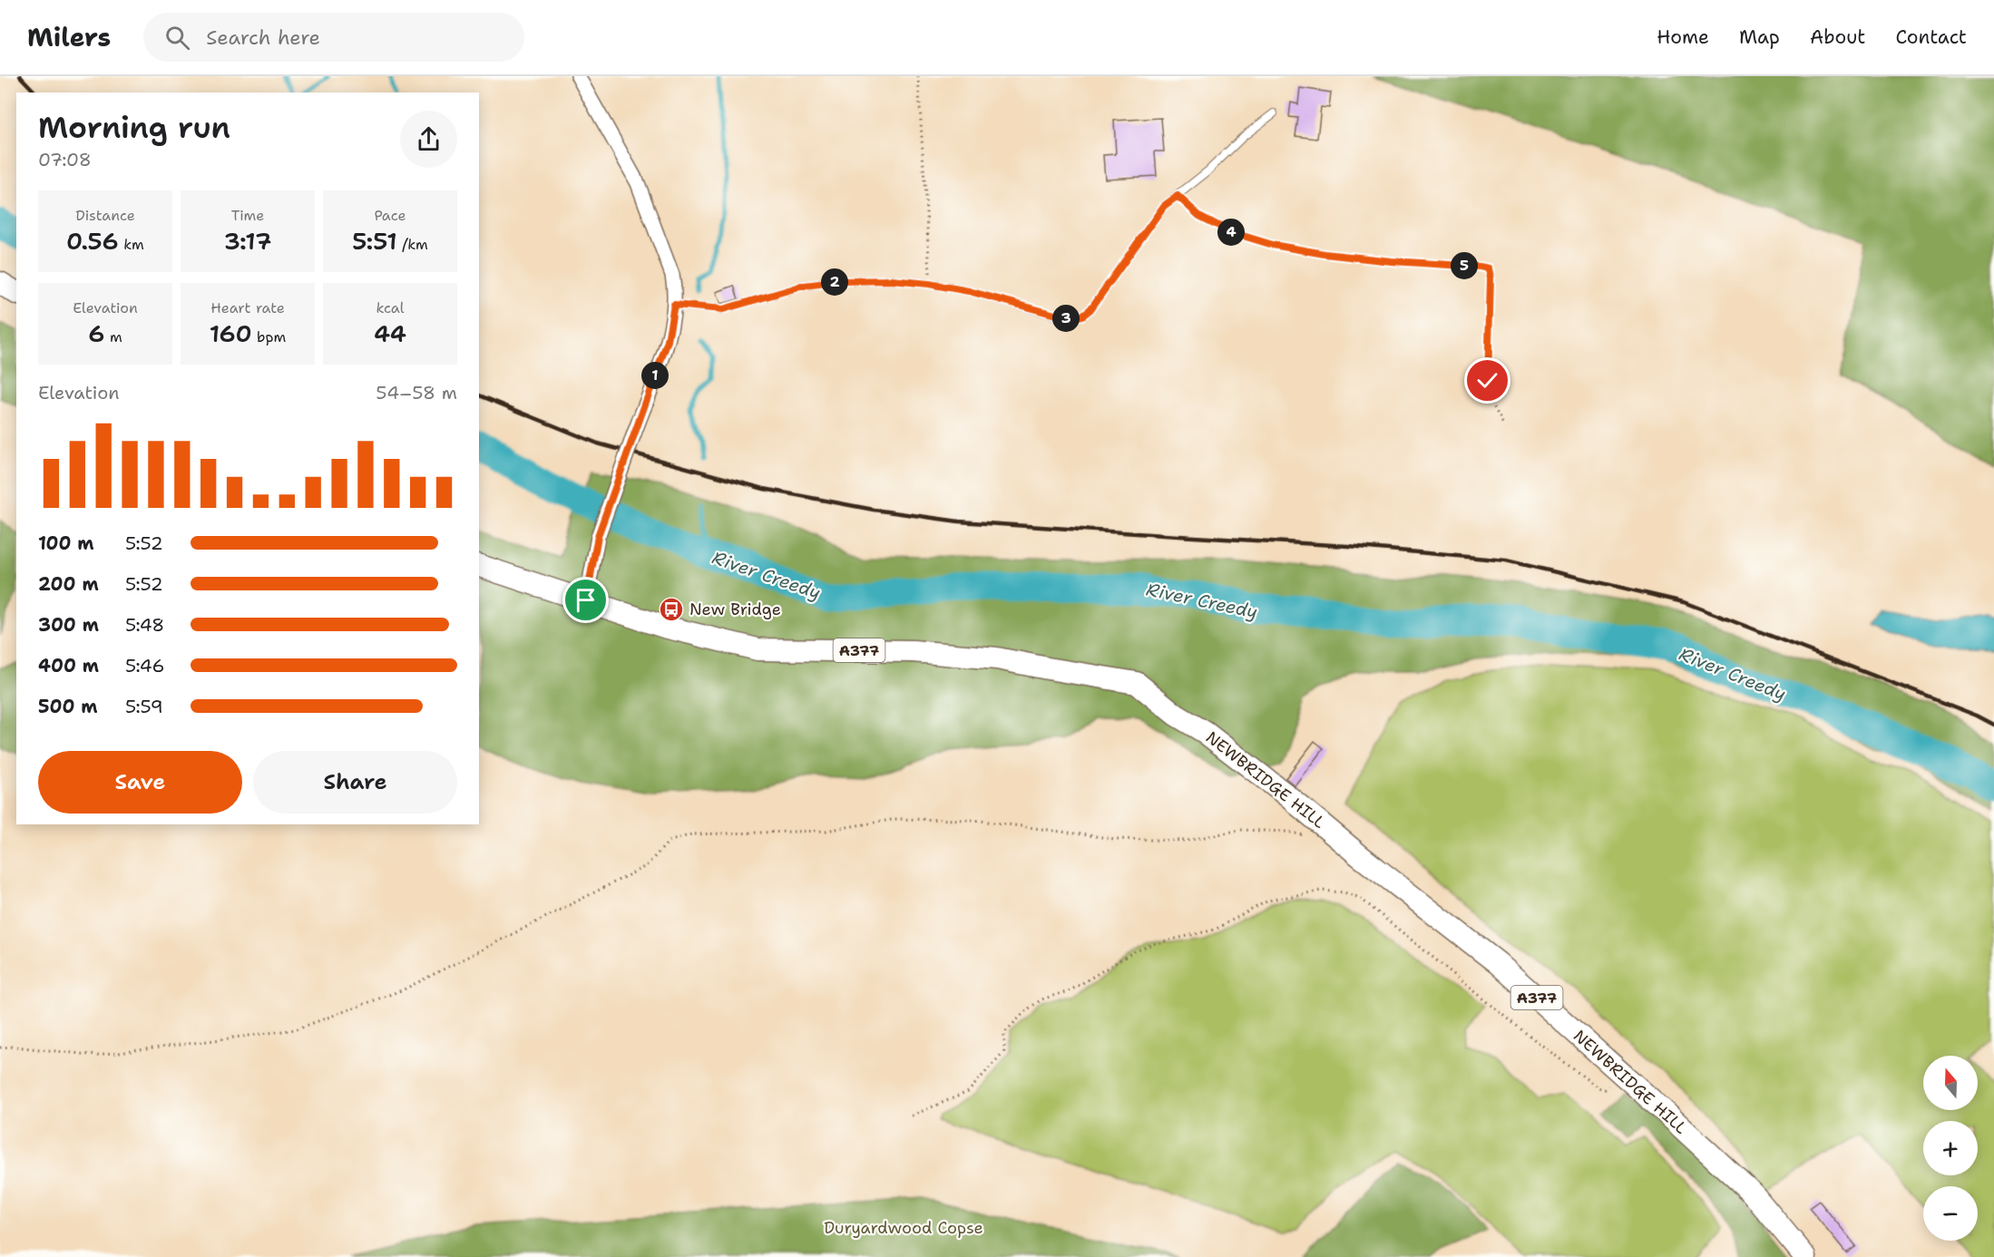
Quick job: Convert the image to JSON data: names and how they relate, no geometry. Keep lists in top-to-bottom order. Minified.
{"streets":{"highway":["A377","NEWBRIDGE HILL"]},"crossings":[["A377","NEWBRIDGE HILL"]],"water":["River Creedy"],"parks":["Duryardwood Copse"],"places":{"bus stop":["New Bridge"]},"north":"top","page":{"header":"Milers","search":"Search here","nav":["Home","Map","About","Contact"],"heading":["Morning run","07:08"],"stats":[["Distance","0.56 km"],["Time","3:17"],["Pace","5:51 /km"],["Elevation","6 m"],["Heart rate","160 bpm"],["kcal","44"]],"pins":["4","5","2","3","1"],"chart":["Elevation","54–58 m"],"list":[{"name":"100 m","note":"5:52"},{"name":"200 m","note":"5:52"},{"name":"300 m","note":"5:48"},{"name":"400 m","note":"5:46"},{"name":"500 m","note":"5:59"}],"buttons":["Save","Share"],"map_buttons":["+","−"]}}
